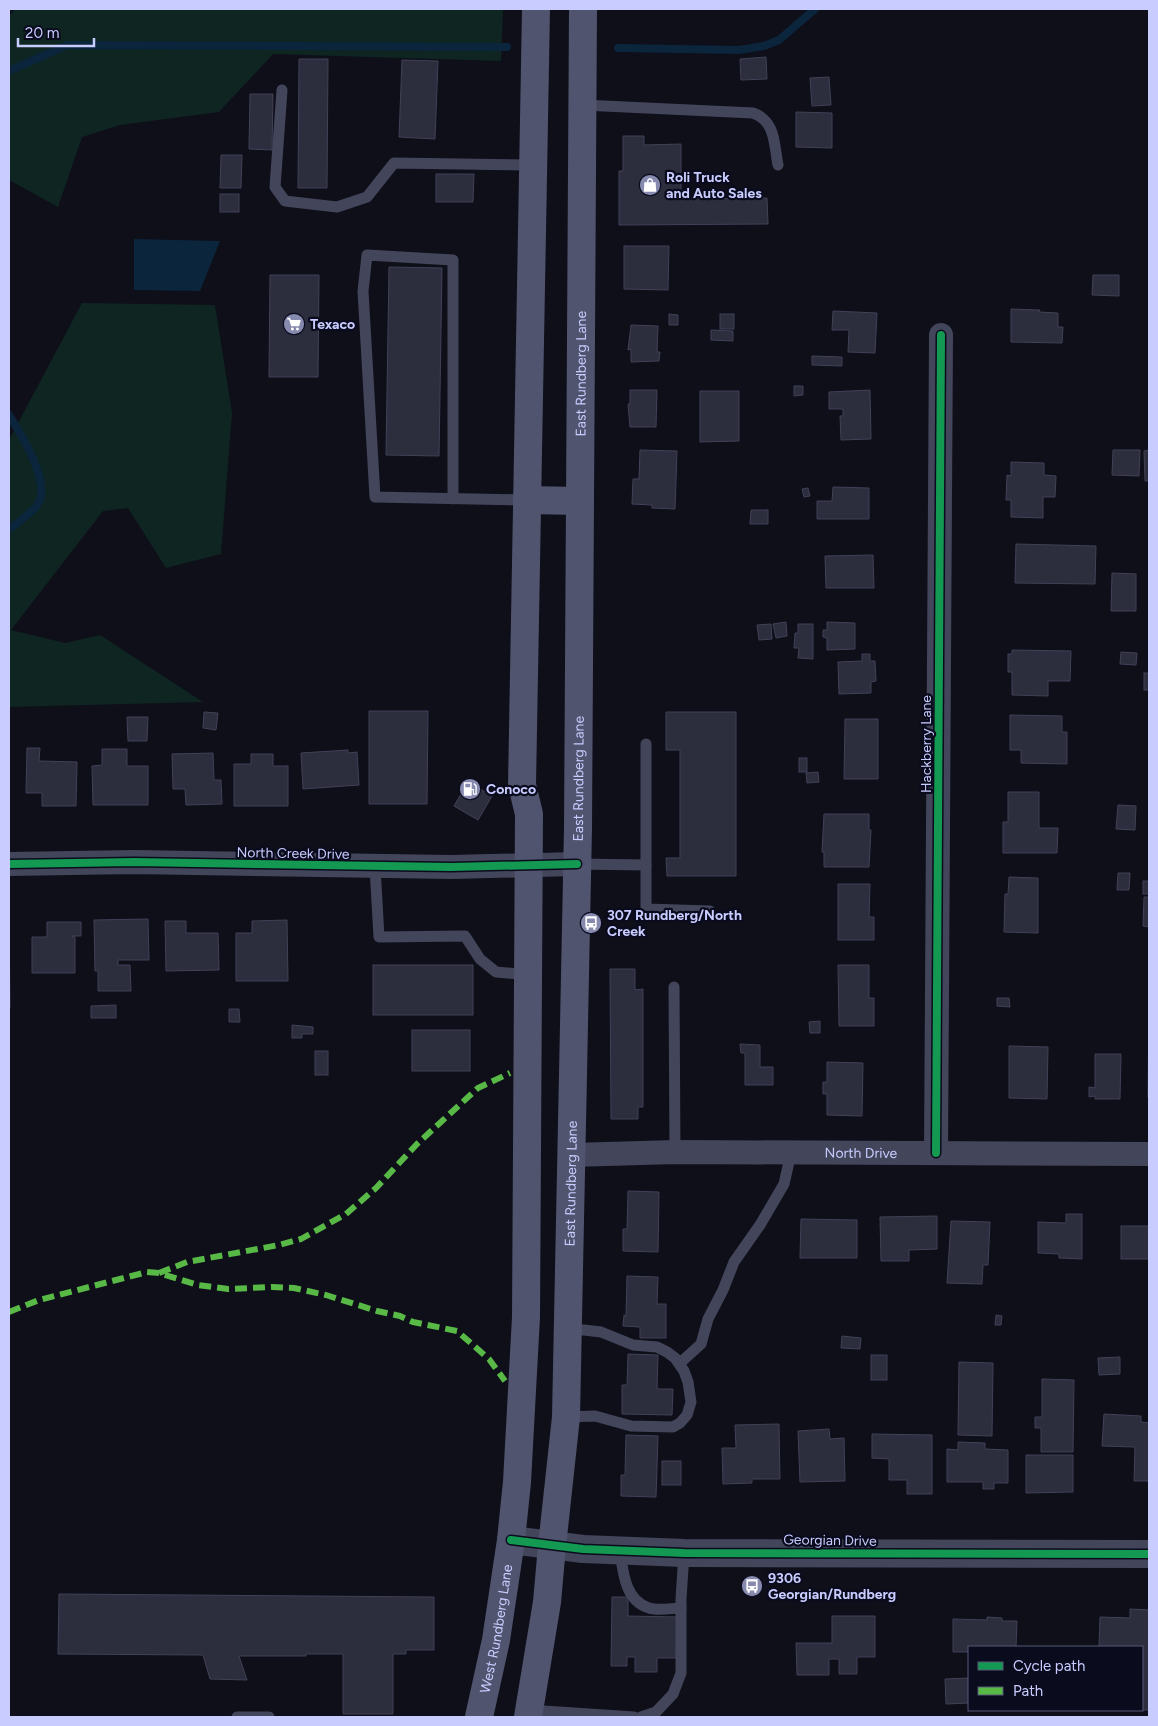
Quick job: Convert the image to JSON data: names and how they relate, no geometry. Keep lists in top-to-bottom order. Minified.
{"streets":{"main road":["East Rundberg Lane","West Rundberg Lane"],"street":["Hackberry Lane","North Creek Drive","North Drive","Georgian Drive"]},"crossings":[["East Rundberg Lane","North Creek Drive"],["East Rundberg Lane","North Drive"],["East Rundberg Lane","Georgian Drive"],["Hackberry Lane","North Drive"],["Georgian Drive","West Rundberg Lane"]],"places":{"shop":["Roli Truck and Auto Sales"],"supermarket":["Texaco"],"fuel station":["Conoco"],"bus stop":["307 Rundberg/North Creek","9306 Georgian/Rundberg"]},"legend":["Cycle path","Path"],"scale_bar":"20 m"}
